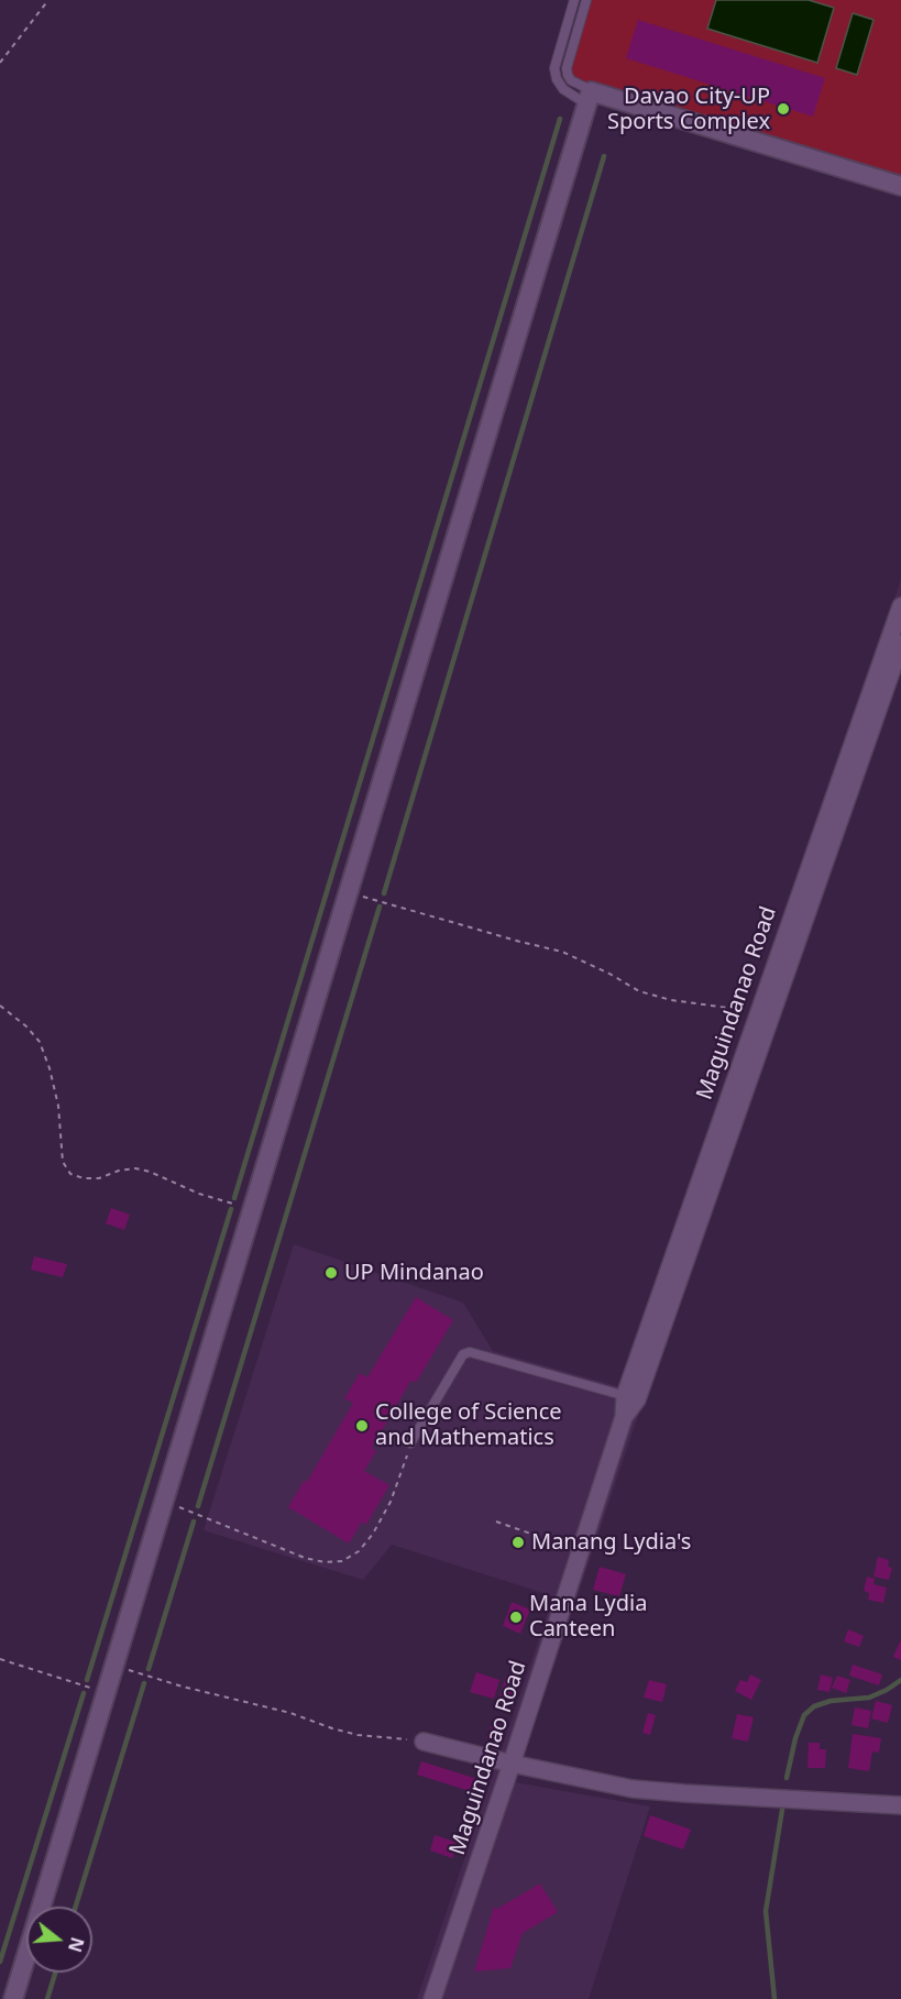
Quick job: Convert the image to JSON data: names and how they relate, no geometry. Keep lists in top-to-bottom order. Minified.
{"streets":{"street":["Maguindanao Road"]},"places":["Davao City-UP Sports Complex","UP Mindanao","College of Science and Mathematics","Manang Lydia's","Mana Lydia Canteen"],"north":"right"}
